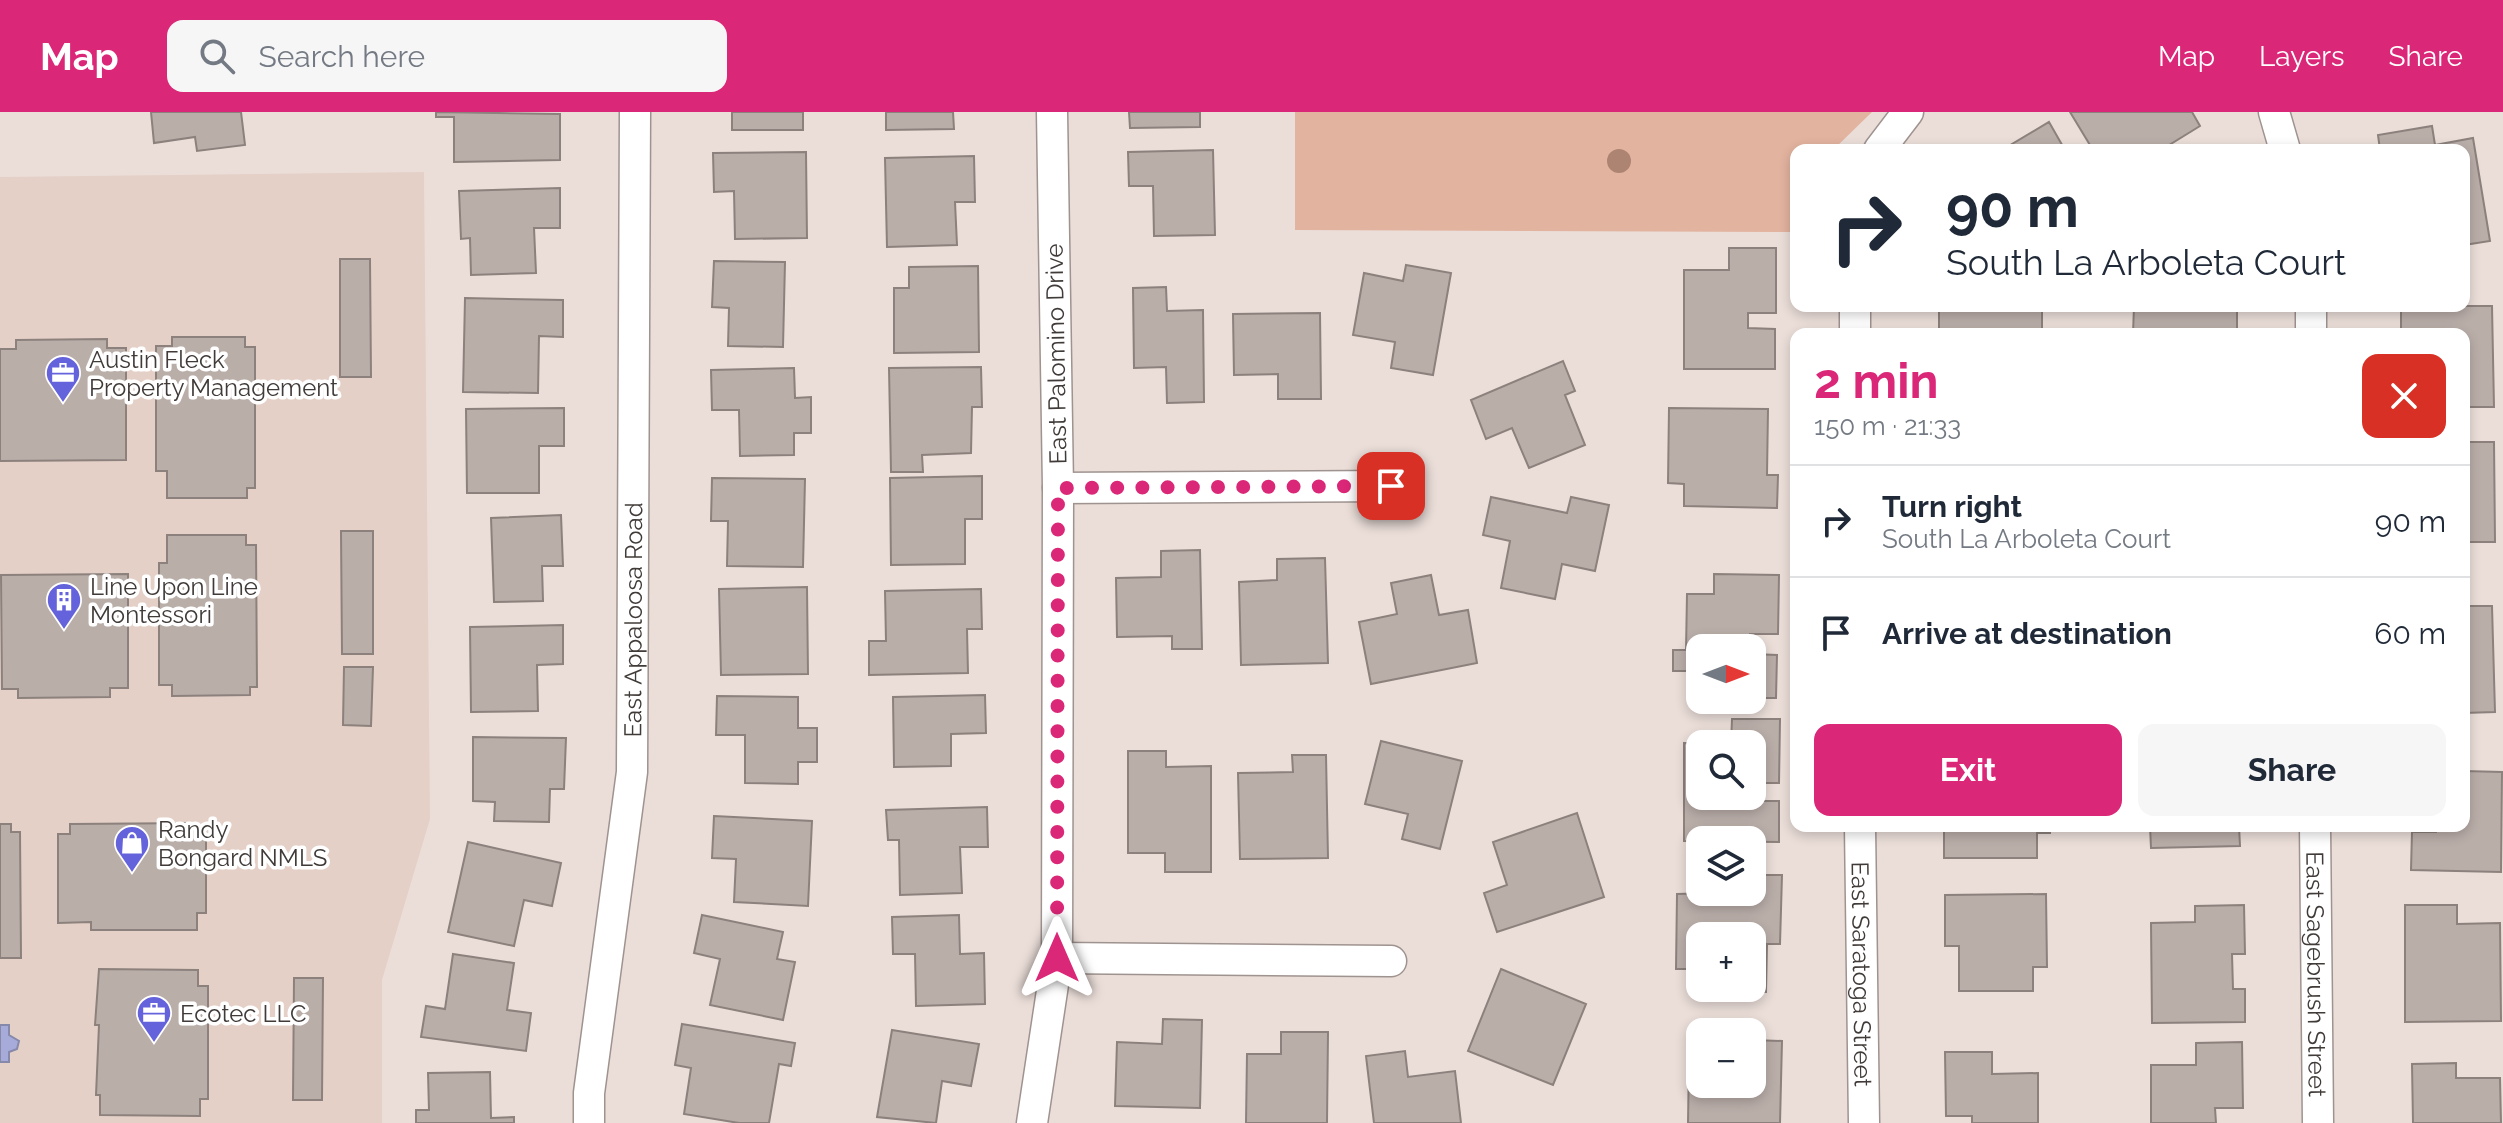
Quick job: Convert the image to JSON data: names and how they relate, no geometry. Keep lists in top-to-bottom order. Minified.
{"streets":{"street":["East Palomino Drive","East Appaloosa Road","East Saratoga Street","East Sagebrush Street"]},"places":{"office":["Austin Fleck Property Management","Ecotec LLC"],"building":["Line Upon Line Montessori"],"shop":["Randy Bongard NMLS"]},"north":"right","page":{"header":"Map","search":"Search here","nav":["Map","Layers","Share"],"turn":["90 m","South La Arboleta Court"],"heading":["2 min","150 m · 21:33"],"list":[{"name":"Turn right","note":"South La Arboleta Court","value":"90 m"},{"name":"Arrive at destination","value":"60 m"}],"map_buttons":["+","−"],"buttons":["Exit","Share"]}}
